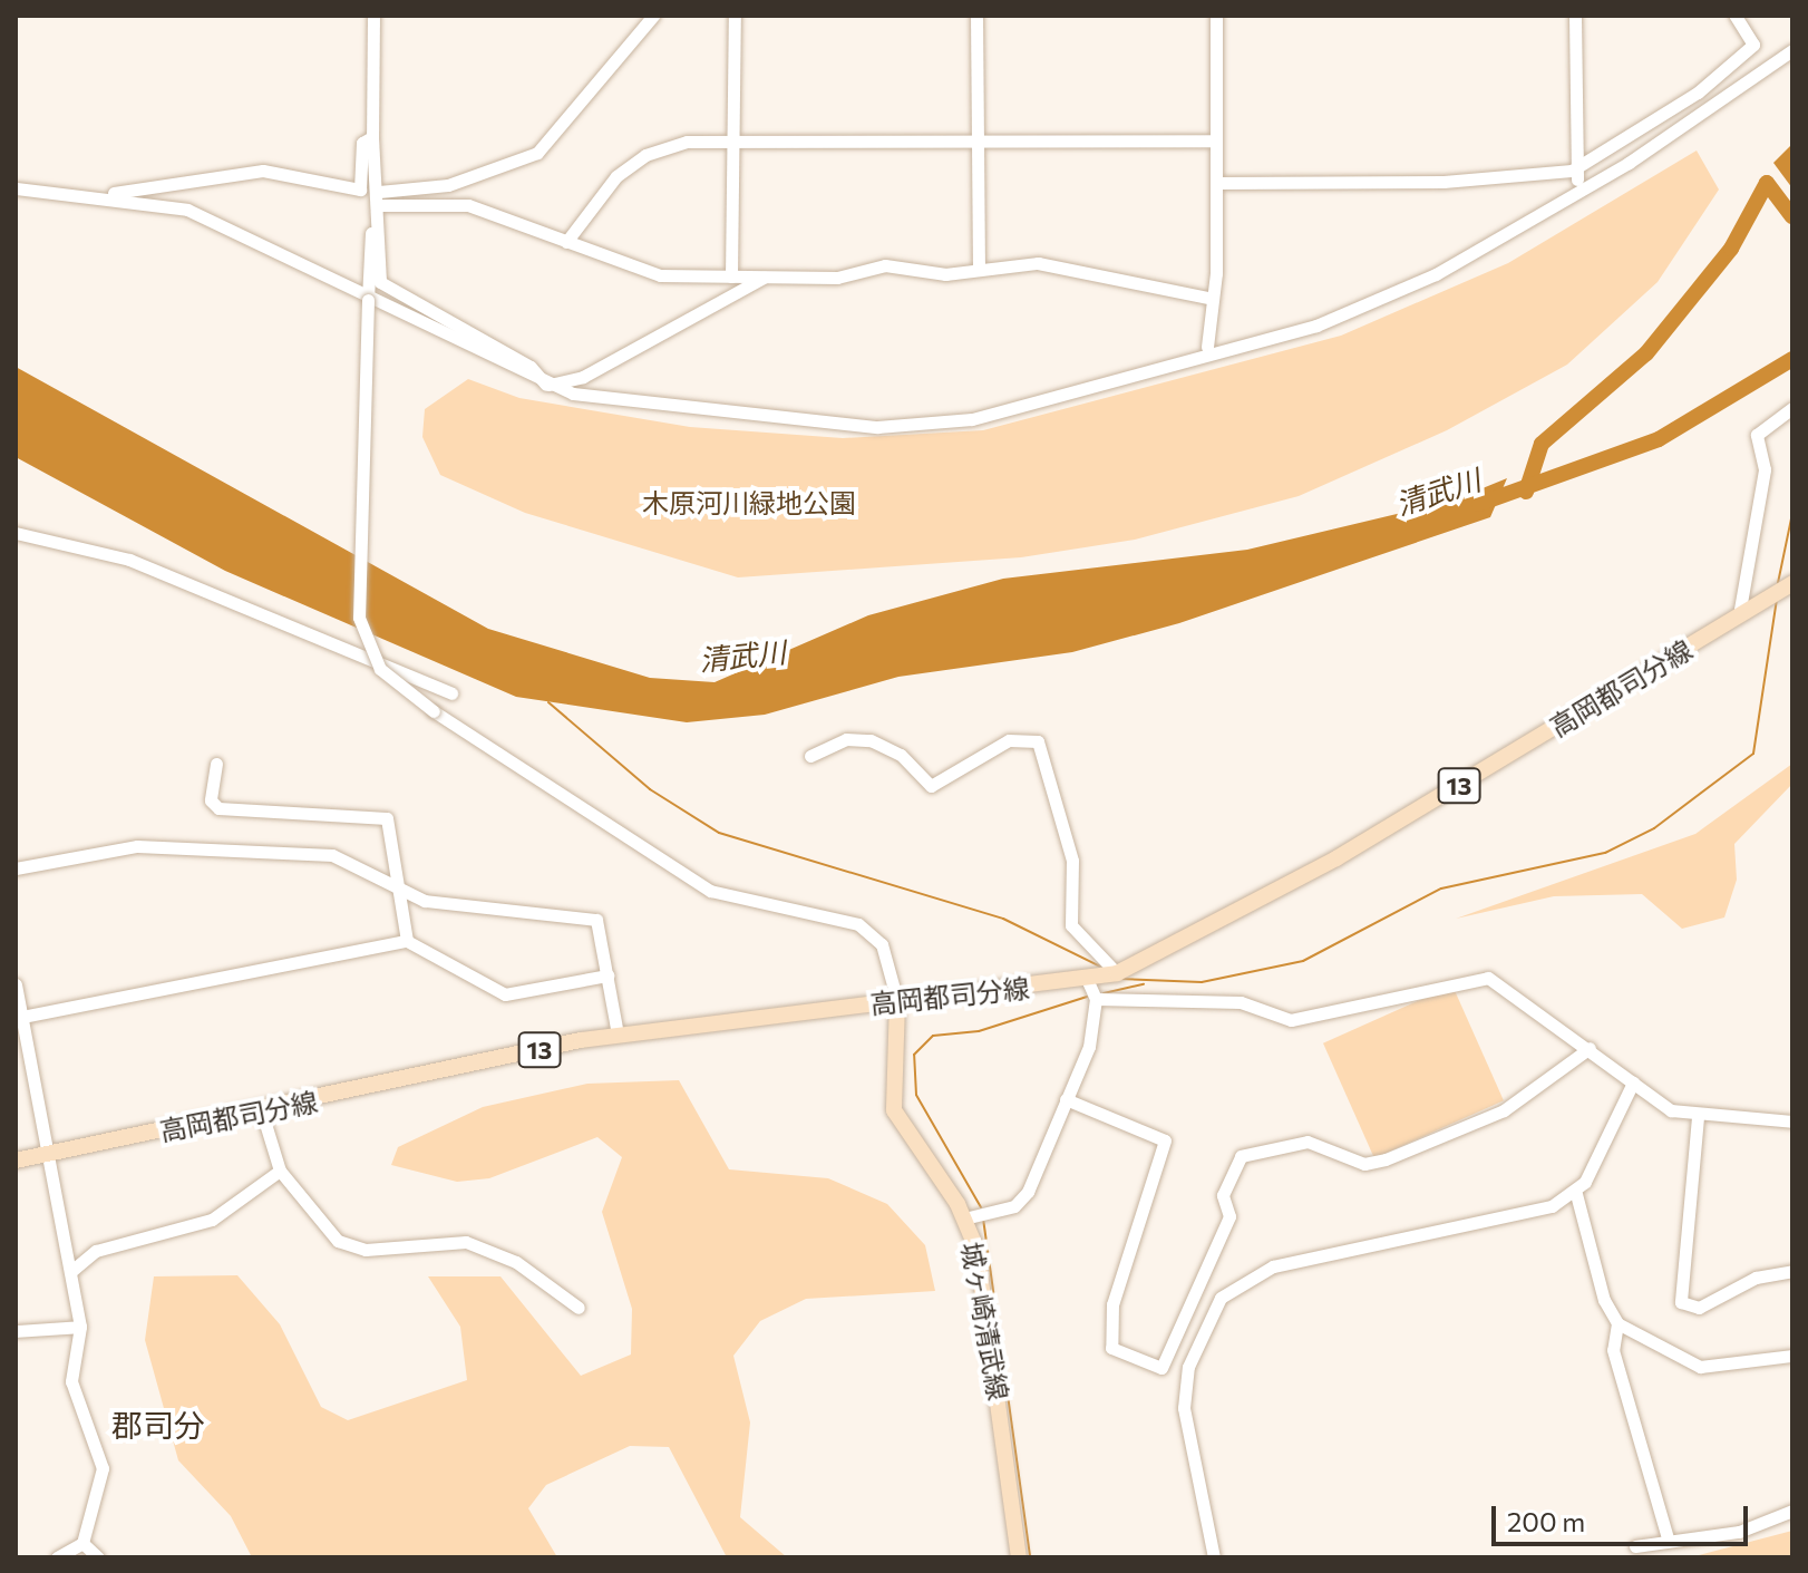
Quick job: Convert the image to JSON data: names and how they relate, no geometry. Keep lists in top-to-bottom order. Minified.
{"streets":{"main road":["高岡都司分線","13","城ヶ崎清武線"]},"crossings":[["高岡都司分線","城ヶ崎清武線"]],"districts":["郡司分"],"water":["清武川"],"parks":["木原河川緑地公園"],"scale_bar":"200 m"}
